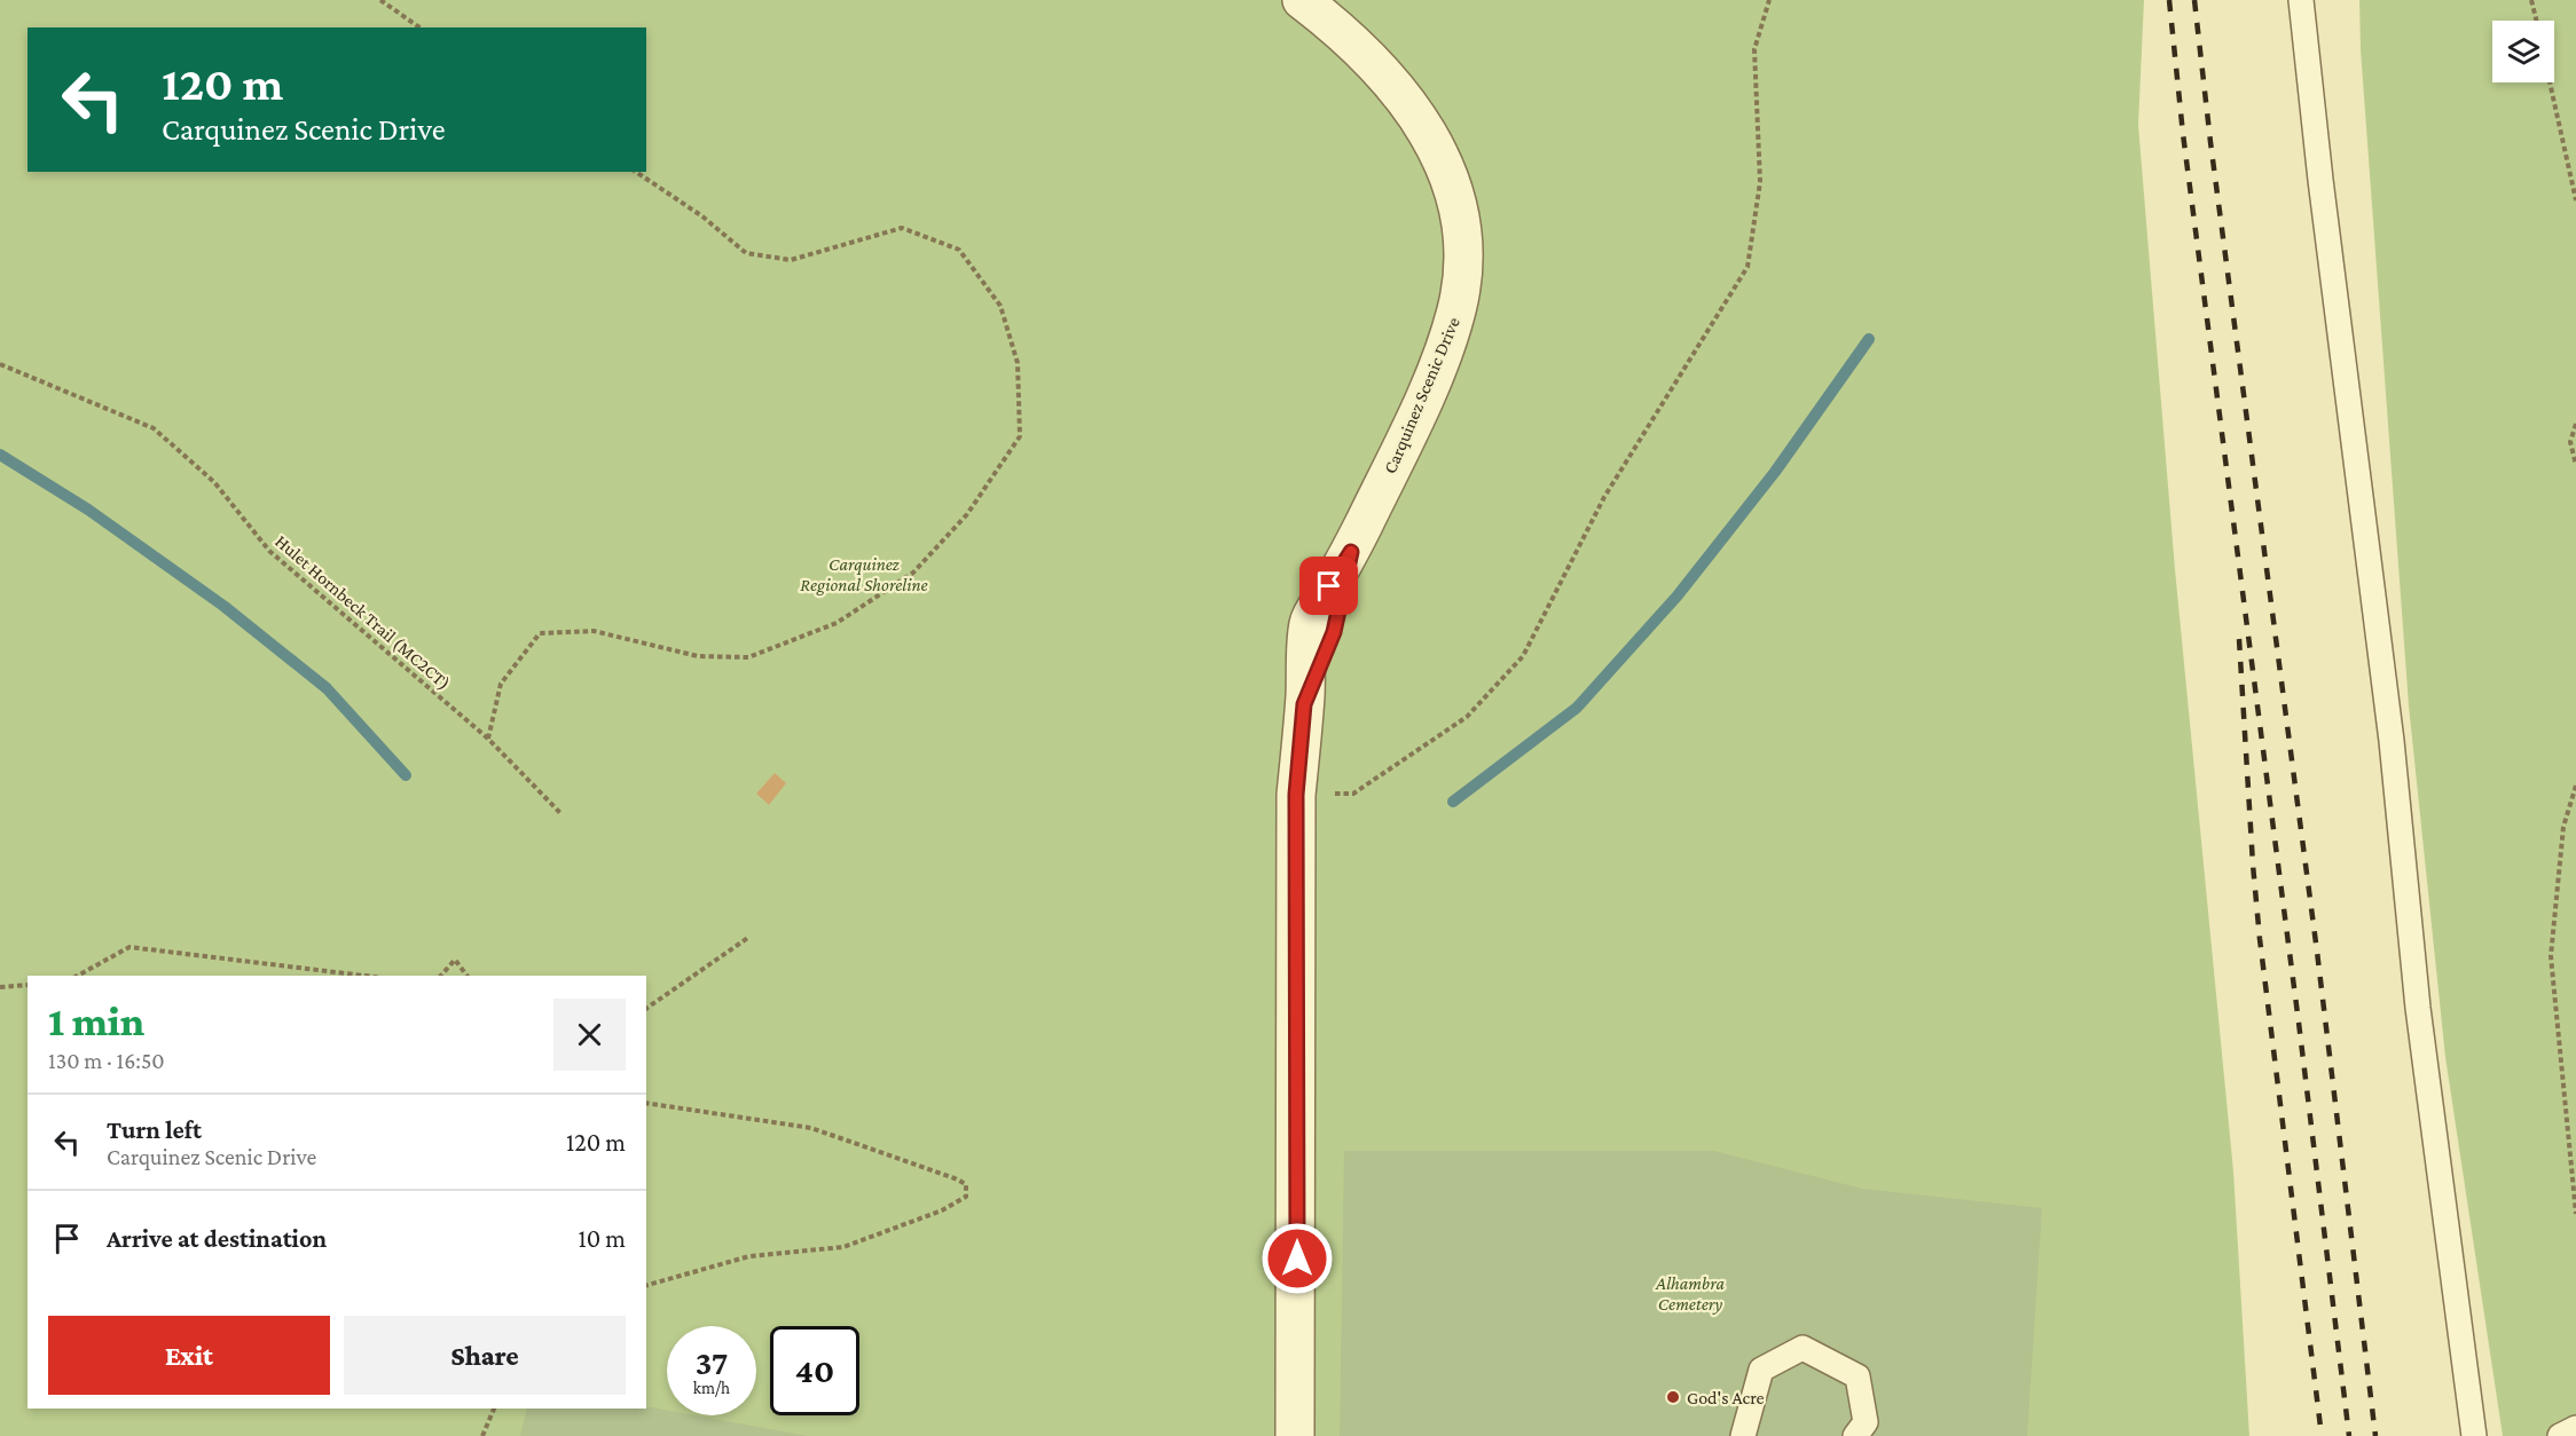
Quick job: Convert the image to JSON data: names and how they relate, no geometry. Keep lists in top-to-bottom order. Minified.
{"streets":{"street":["Carquinez Scenic Drive"],"path":["Hulet Hornbeck Trail (MC2CT)"]},"parks":["Carquinez Regional Shoreline","Alhambra Cemetery"],"places":["God's Acre"],"page":{"turn":["120 m","Carquinez Scenic Drive"],"heading":["1 min","130 m · 16:50"],"list":[{"name":"Turn left","note":"Carquinez Scenic Drive","value":"120 m"},{"name":"Arrive at destination","value":"10 m"}],"buttons":["Exit","Share"],"speed":"37 km/h","limit":"40"}}
